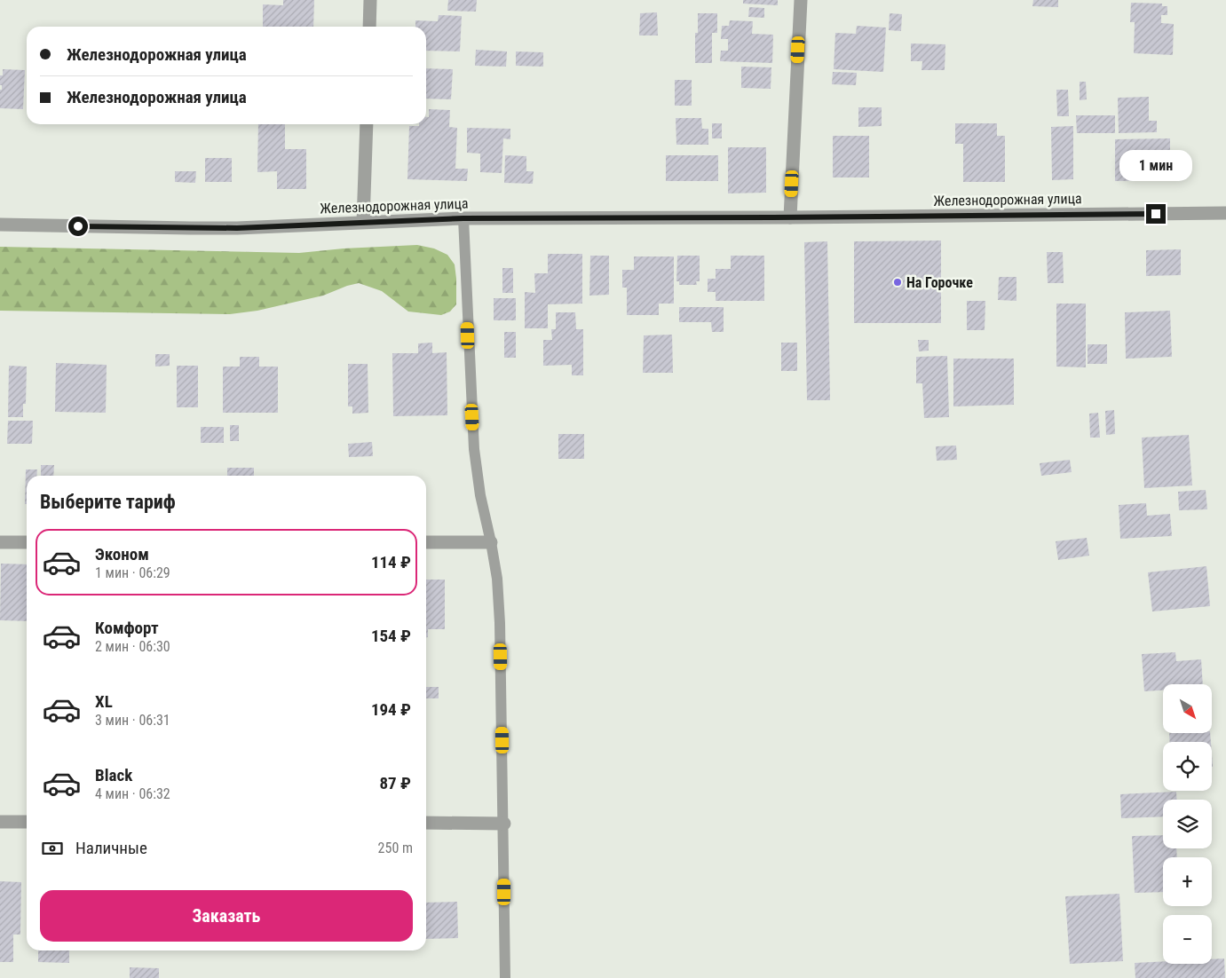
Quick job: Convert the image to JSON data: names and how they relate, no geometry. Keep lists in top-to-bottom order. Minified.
{"streets":{"street":["Железнодорожная улица"]},"places":["На Горочке"],"north":"bottom right","page":{"banner":["Железнодорожная улица","Железнодорожная улица"],"bubble":"1 мин","heading":"Выберите тариф","list":[{"name":"Эконом","note":"1 мин · 06:29","value":"114 ₽"},{"name":"Комфорт","note":"2 мин · 06:30","value":"154 ₽"},{"name":"XL","note":"3 мин · 06:31","value":"194 ₽"},{"name":"Black","note":"4 мин · 06:32","value":"87 ₽"}],"map_buttons":["+","−"],"pay":["Наличные","250 m"],"buttons":"Заказать"}}
